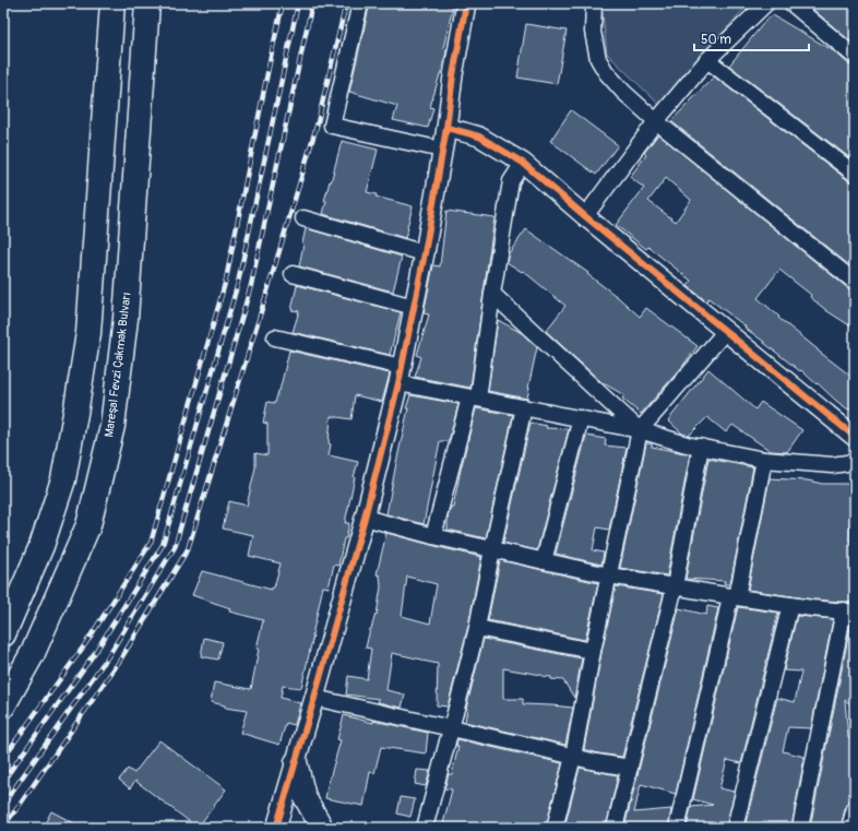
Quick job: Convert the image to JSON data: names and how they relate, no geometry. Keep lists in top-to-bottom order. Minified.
{"streets":{"main road":["Mareşal Fevzi Çakmak Bulvarı"]},"scale_bar":"50 m"}
